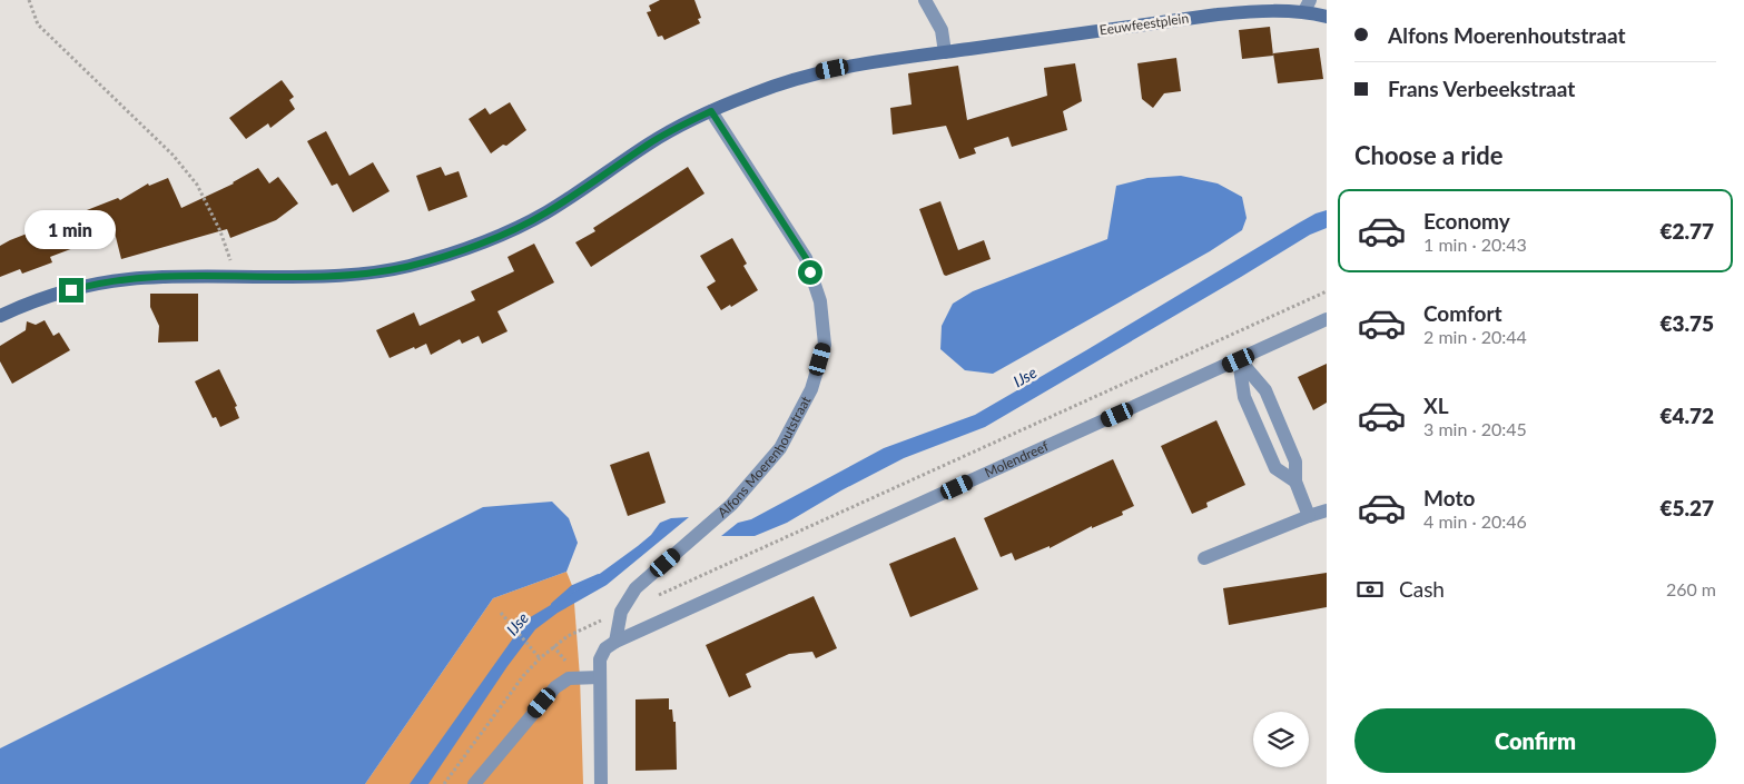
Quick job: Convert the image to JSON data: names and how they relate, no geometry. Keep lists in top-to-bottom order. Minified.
{"streets":{"main road":["Eeuwfeestplein"],"street":["Alfons Moerenhoutstraat","Molendreef"]},"crossings":[["Eeuwfeestplein","Alfons Moerenhoutstraat"],["Alfons Moerenhoutstraat","Molendreef"]],"water":["IJse"],"page":{"banner":["Alfons Moerenhoutstraat","Frans Verbeekstraat"],"heading":"Choose a ride","list":[{"name":"Economy","note":"1 min · 20:43","value":"€2.77"},{"name":"Comfort","note":"2 min · 20:44","value":"€3.75"},{"name":"XL","note":"3 min · 20:45","value":"€4.72"},{"name":"Moto","note":"4 min · 20:46","value":"€5.27"}],"bubble":"1 min","pay":["Cash","260 m"],"buttons":"Confirm"}}
